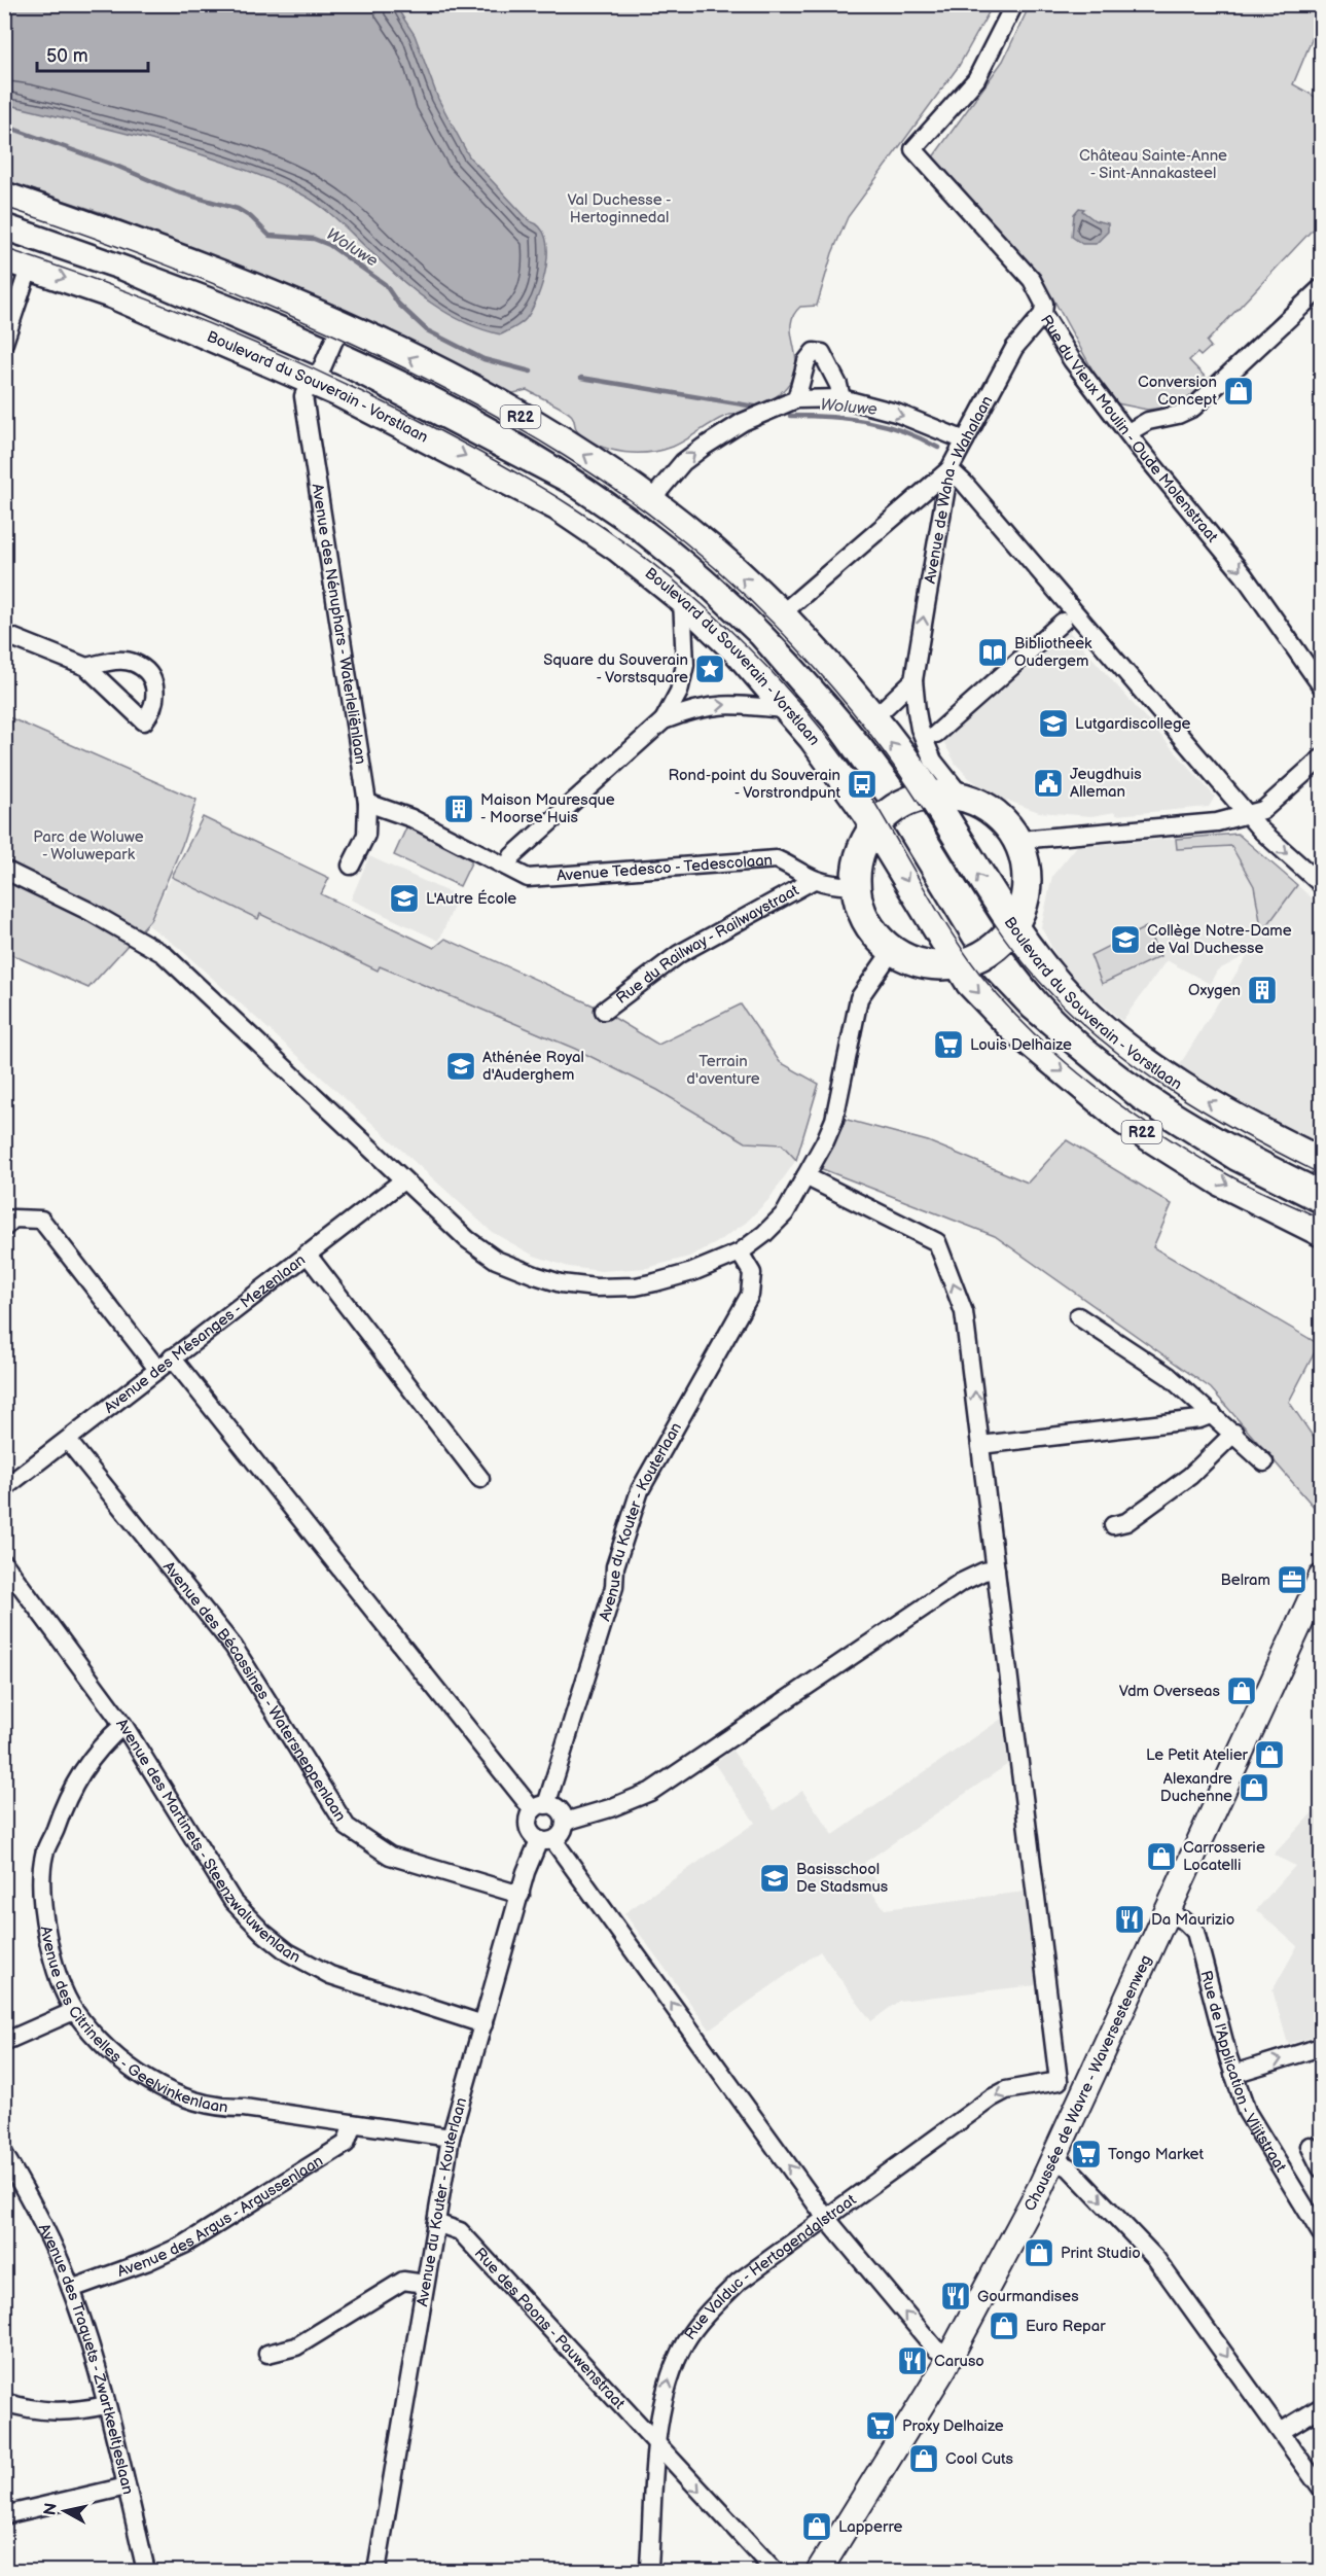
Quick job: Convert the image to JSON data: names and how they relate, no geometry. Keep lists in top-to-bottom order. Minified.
{"streets":{"main road":["Boulevard du Souverain - Vorstlaan","R22","Chaussée de Wavre - Waversesteenweg"],"street":["Rue du Vieux Moulin - Oude Molenstraat","Avenue de Waha - Wahalaan","Avenue des Nénuphars - Waterleliënlaan","Avenue Tedesco - Tedescolaan","Rue du Railway - Railwaystraat","Avenue des Mésanges - Mezenlaan","Avenue du Kouter - Kouterlaan","Avenue des Bécassines - Watersneppenlaan","Avenue des Martinets - Steenzwaluwenlaan","Avenue des Citrinelles - Geelvinkenlaan","Rue de l'Application - Vlijtstraat","Avenue des Argus - Argussenlaan","Rue Valduc - Hertogendalstraat","Rue des Paons - Pauwenstraat","Avenue des Traquets - Zwartkeeltjeslaan"]},"crossings":[["Boulevard du Souverain - Vorstlaan","Avenue des Nénuphars - Waterleliënlaan"],["Rue du Vieux Moulin - Oude Molenstraat","Avenue de Waha - Wahalaan"],["Avenue des Nénuphars - Waterleliënlaan","Avenue Tedesco - Tedescolaan"],["Avenue Tedesco - Tedescolaan","Rue du Railway - Railwaystraat"],["Avenue des Mésanges - Mezenlaan","Avenue des Bécassines - Watersneppenlaan"],["Avenue du Kouter - Kouterlaan","Avenue des Bécassines - Watersneppenlaan"],["Avenue du Kouter - Kouterlaan","Avenue des Martinets - Steenzwaluwenlaan"],["Avenue du Kouter - Kouterlaan","Avenue des Citrinelles - Geelvinkenlaan"],["Avenue du Kouter - Kouterlaan","Rue des Paons - Pauwenstraat"],["Avenue des Martinets - Steenzwaluwenlaan","Avenue des Citrinelles - Geelvinkenlaan"],["Avenue des Citrinelles - Geelvinkenlaan","Avenue des Argus - Argussenlaan"],["Rue de l'Application - Vlijtstraat","Chaussée de Wavre - Waversesteenweg"],["Avenue des Argus - Argussenlaan","Avenue des Traquets - Zwartkeeltjeslaan"],["Rue Valduc - Hertogendalstraat","Rue des Paons - Pauwenstraat"]],"one_way":["Avenue de Waha - Wahalaan","Rue des Paons - Pauwenstraat"],"water":["Woluwe"],"parks":["Château Sainte-Anne - Sint-Annakasteel","Val Duchesse - Hertoginnedal","Parc de Woluwe - Woluwepark","Terrain d'aventure"],"places":{"shop":["Conversion Concept","Vdm Overseas","Le Petit Atelier","Alexandre Duchenne","Carrosserie Locatelli","Print Studio","Euro Repar","Cool Cuts","Lapperre"],"library":["Bibliotheek Oudergem"],"place":["Square du Souverain - Vorstsquare"],"school or university":["Lutgardiscollege","L'Autre École","Collège Notre-Dame de Val Duchesse","Athénée Royal d'Auderghem","Basisschool De Stadsmus"],"public building":["Jeugdhuis Alleman"],"bus stop":["Rond-point du Souverain - Vorstrondpunt"],"building":["Maison Mauresque - Moorse Huis","Oxygen"],"supermarket":["Louis Delhaize","Tongo Market","Proxy Delhaize"],"office":["Belram"],"restaurant":["Da Maurizio","Gourmandises","Caruso"]},"scale_bar":"50 m","north":"left"}
